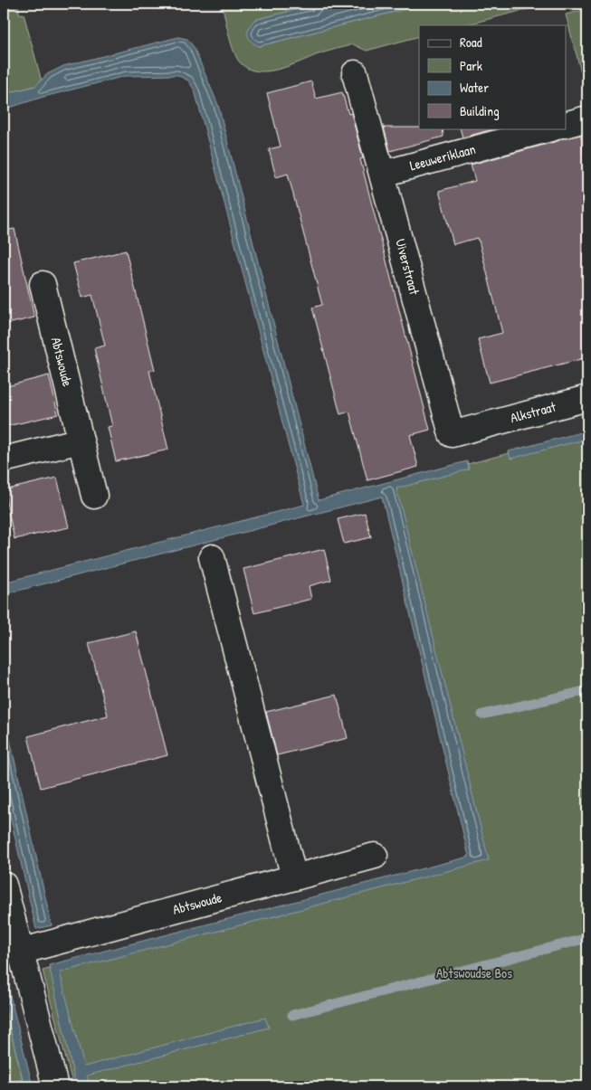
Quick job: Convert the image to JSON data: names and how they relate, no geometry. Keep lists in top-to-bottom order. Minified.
{"streets":{"street":["Leeuweriklaan","Uiverstraat","Abtswoude","Alkstraat"]},"crossings":[["Leeuweriklaan","Uiverstraat"],["Uiverstraat","Alkstraat"]],"parks":["Abtswoudse Bos"],"legend":["Road","Park","Water","Building"]}
